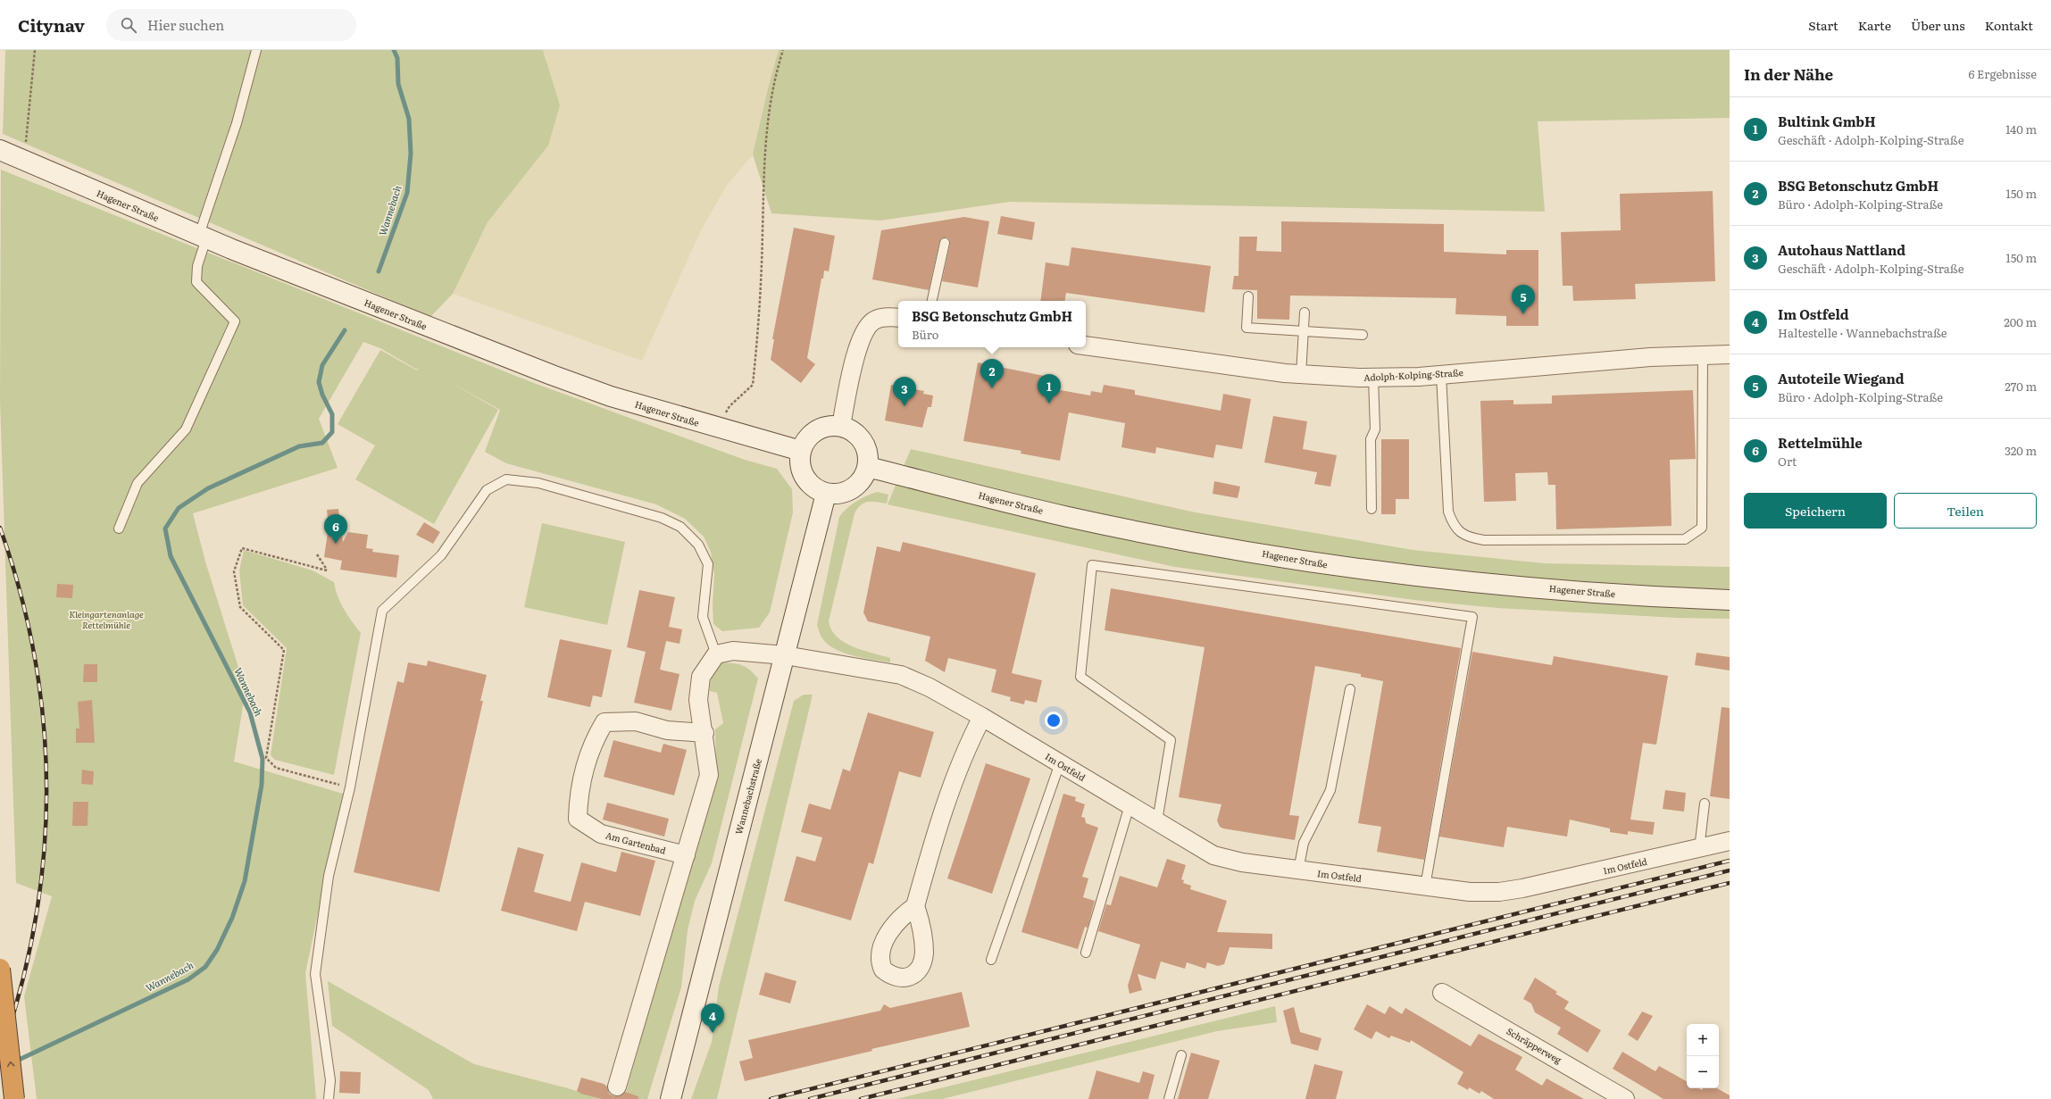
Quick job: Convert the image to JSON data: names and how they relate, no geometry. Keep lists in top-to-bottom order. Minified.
{"streets":{"main road":["Hagener Straße","Wannebachstraße"],"street":["Adolph-Kolping-Straße","Im Ostfeld","Am Gartenbad","Schräpperweg"]},"crossings":[["Hagener Straße","Wannebachstraße"],["Im Ostfeld","Wannebachstraße"]],"water":["Wannebach"],"parks":["Kleingartenanlage Rettelmühle"],"page":{"header":"Citynav","search":"Hier suchen","nav":["Start","Karte","Über uns","Kontakt"],"heading":["In der Nähe","6 Ergebnisse"],"list":[{"mark":"1","name":"Bultink GmbH","note":"Geschäft · Adolph-Kolping-Straße","value":"140 m"},{"mark":"2","name":"BSG Betonschutz GmbH","note":"Büro · Adolph-Kolping-Straße","value":"150 m"},{"mark":"3","name":"Autohaus Nattland","note":"Geschäft · Adolph-Kolping-Straße","value":"150 m"},{"mark":"4","name":"Im Ostfeld","note":"Haltestelle · Wannebachstraße","value":"200 m"},{"mark":"5","name":"Autoteile Wiegand","note":"Büro · Adolph-Kolping-Straße","value":"270 m"},{"mark":"6","name":"Rettelmühle","note":"Ort","value":"320 m"}],"pins":["5","2","1","3","6","4"],"popup":["BSG Betonschutz GmbH","Büro"],"buttons":["Speichern","Teilen"],"map_buttons":["+","−"]}}
